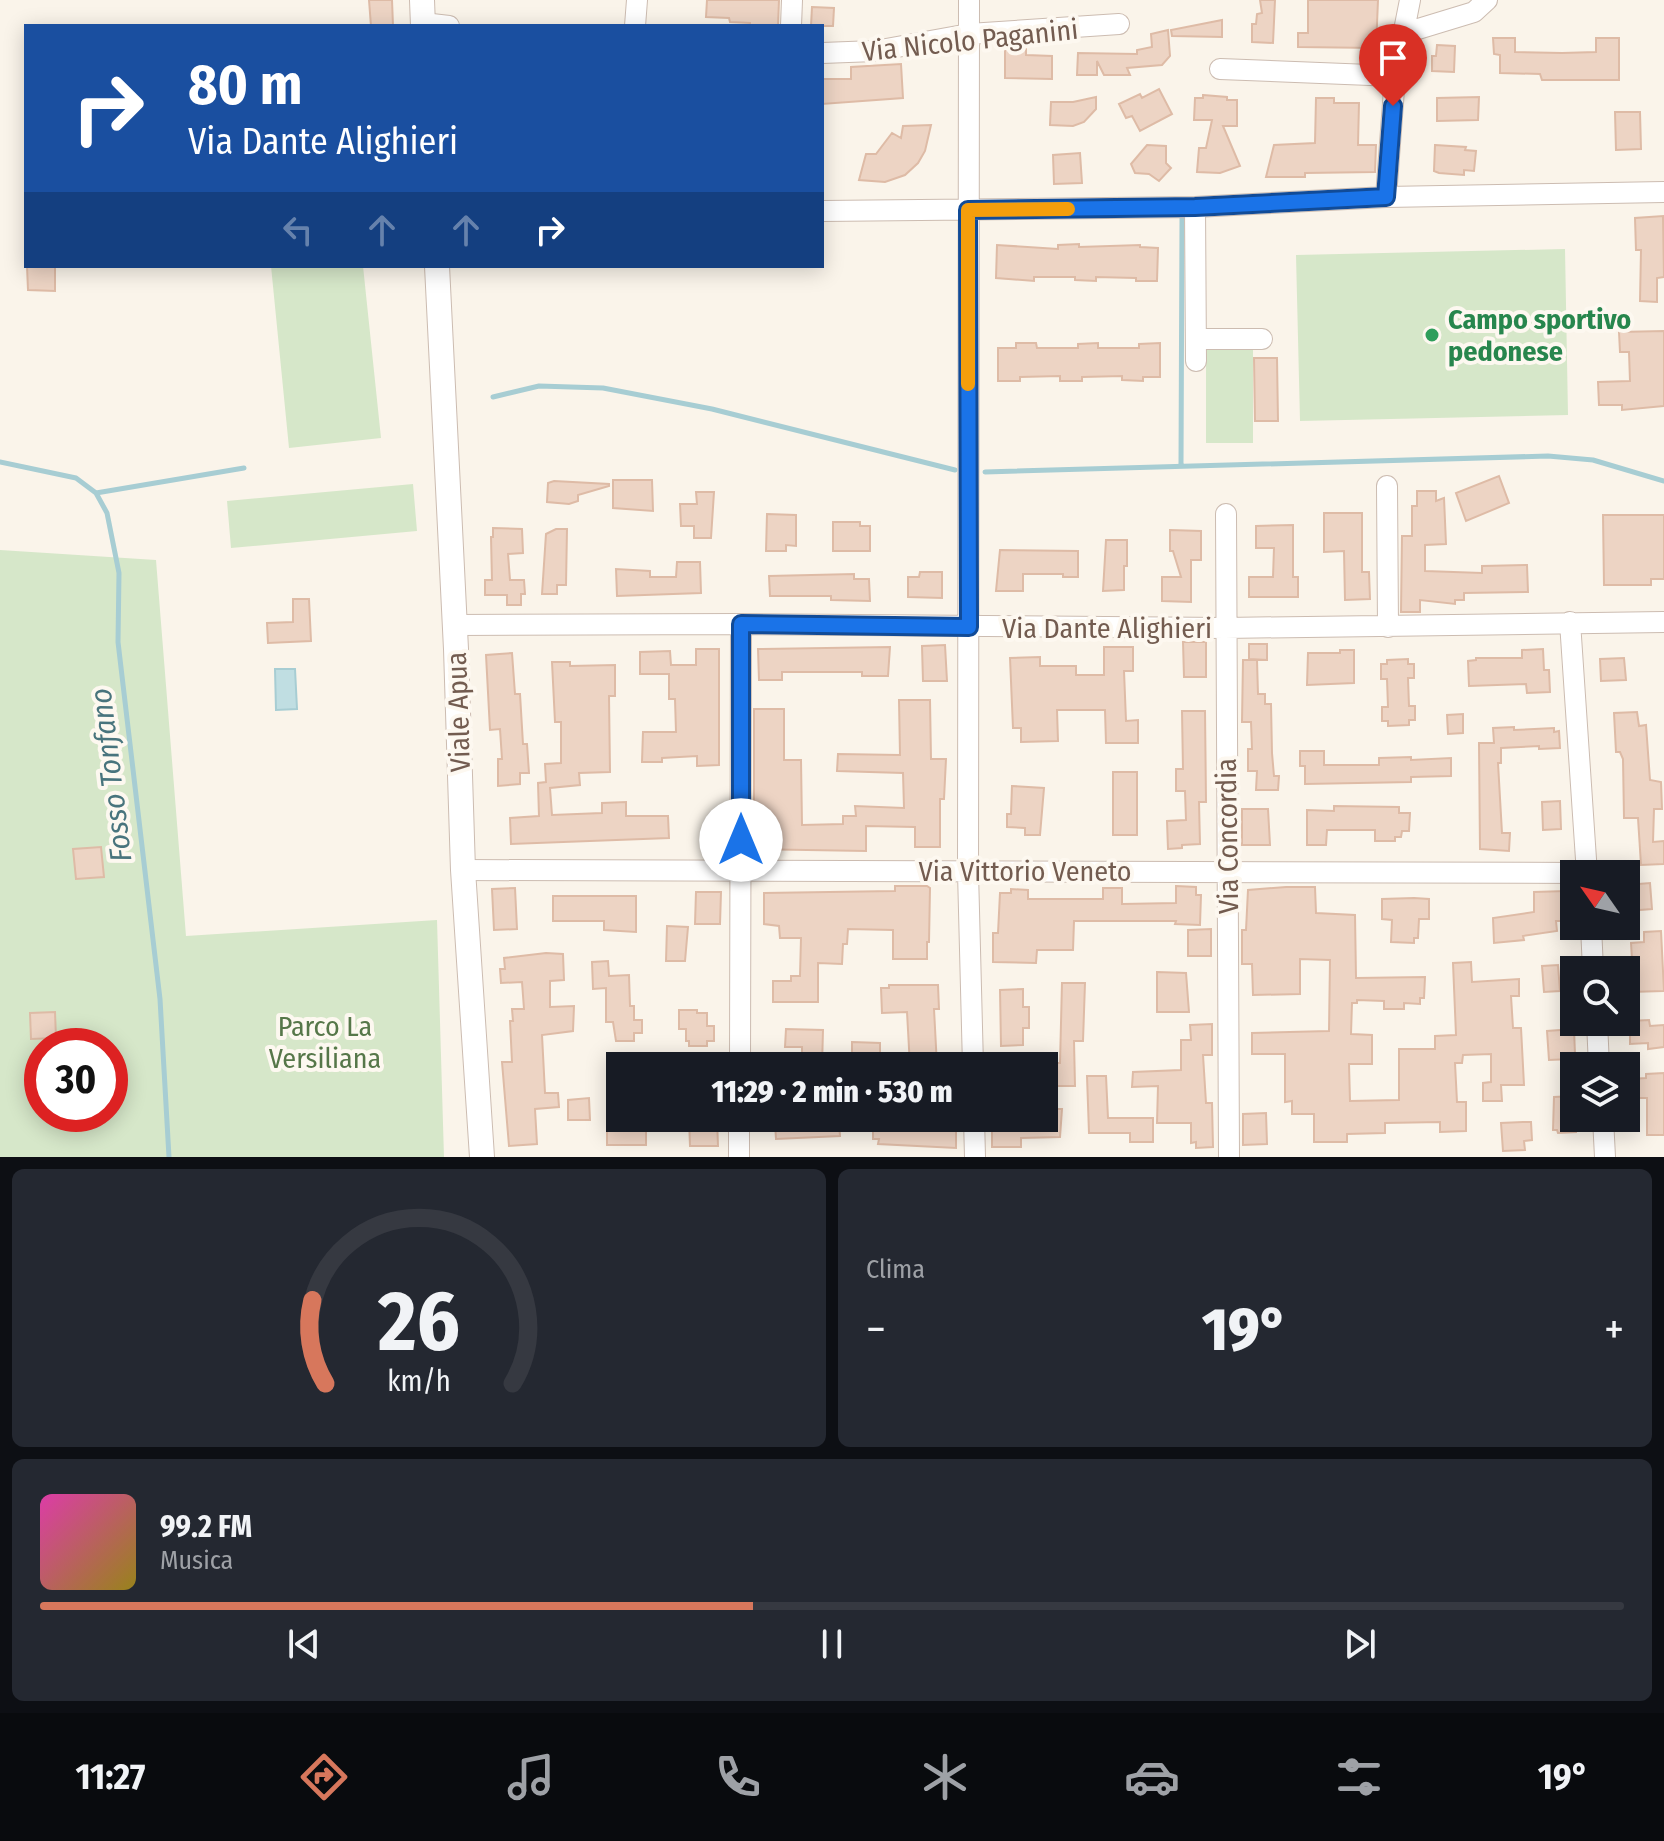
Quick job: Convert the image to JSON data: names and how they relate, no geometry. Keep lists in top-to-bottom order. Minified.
{"streets":{"street":["Via Nicolo Paganini","Via Dante Alighieri","Viale Apua","Via Concordia","Via Vittorio Veneto"]},"crossings":[["Via Dante Alighieri","Viale Apua"],["Via Dante Alighieri","Via Concordia"],["Viale Apua","Via Vittorio Veneto"],["Via Concordia","Via Vittorio Veneto"]],"water":["Fosso Tonfano"],"parks":["Parco La Versiliana"],"places":["Campo sportivo pedonese"],"north":"top left","page":{"turn":["80 m","Via Dante Alighieri"],"limit":"30","trip":"11:29 · 2 min · 530 m","tile":"Clima","heat":["−","19°","+"],"song":["99.2 FM","Musica"],"tabs":["11:27","19°"],"gauge":["26","km/h"]}}
